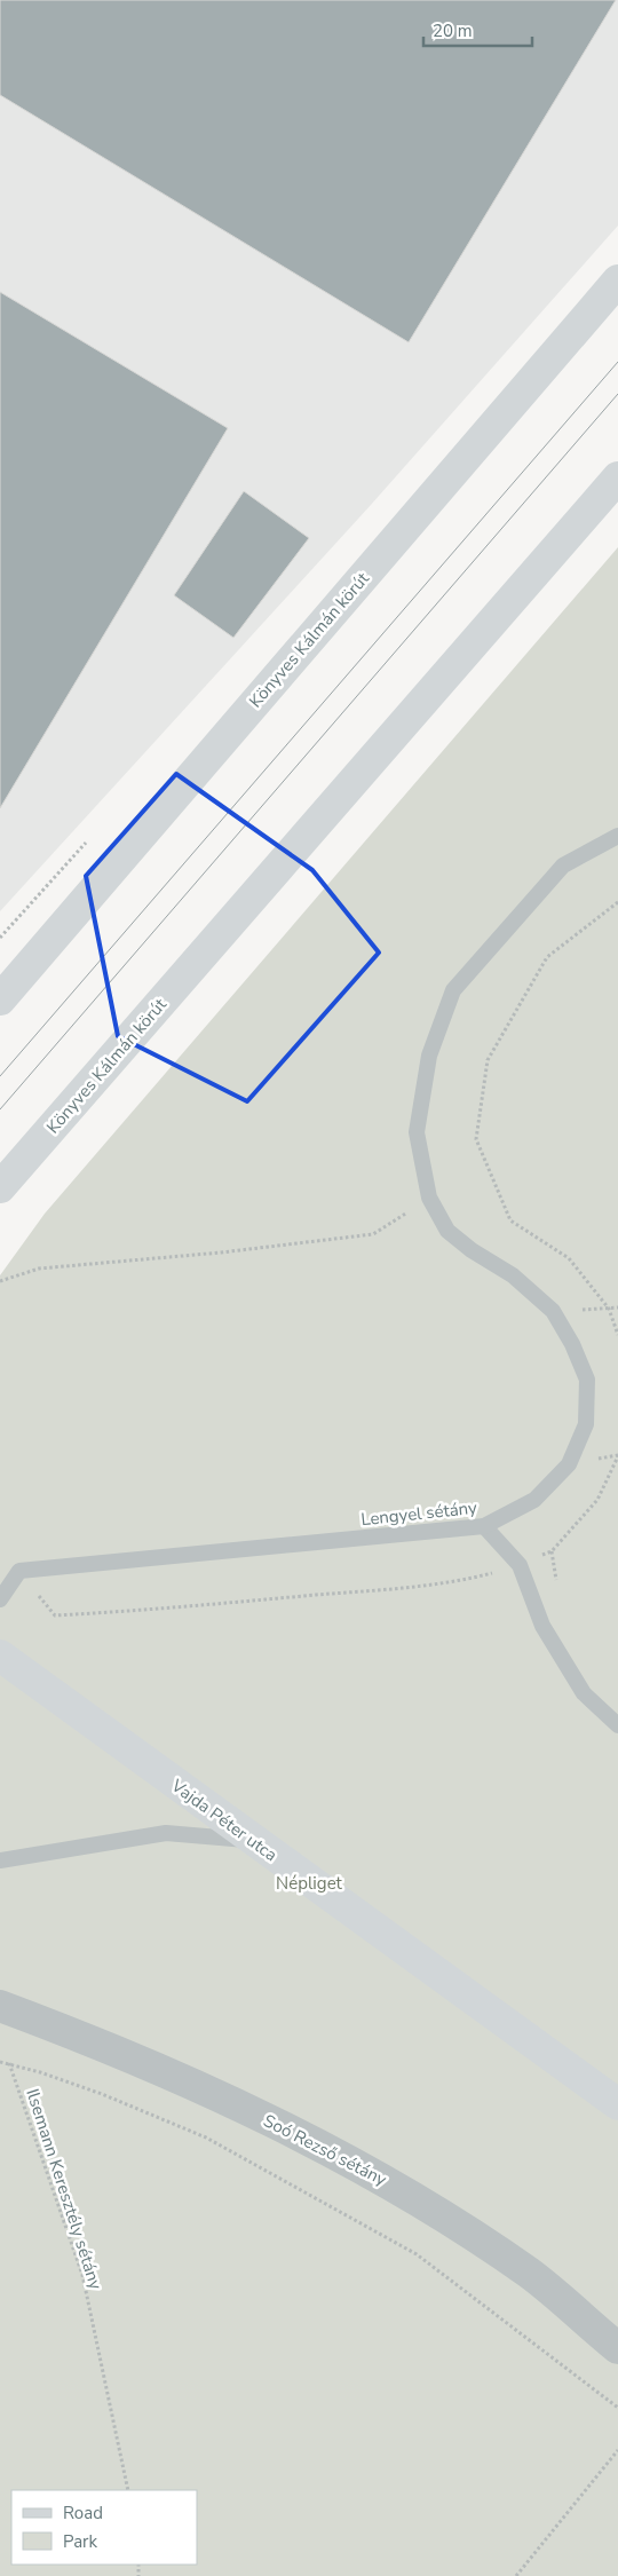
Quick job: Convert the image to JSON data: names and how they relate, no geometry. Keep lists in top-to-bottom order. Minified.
{"streets":{"main road":["Könyves Kálmán körút","Vajda Péter utca"],"street":["Soó Rezső sétány"],"lane":["Lengyel sétány"],"path":["Ilsemann Keresztély sétány"]},"parks":["Népliget"],"legend":["Road","Park"],"scale_bar":"20 m"}
